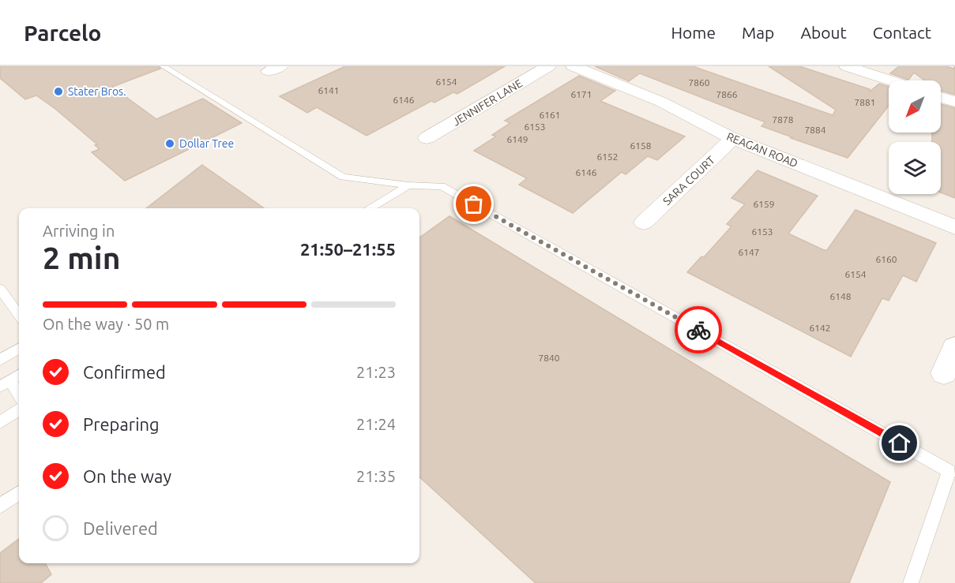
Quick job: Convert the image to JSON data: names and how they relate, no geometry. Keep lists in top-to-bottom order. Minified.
{"streets":{"street":["JENNIFER LANE","REAGAN ROAD","SARA COURT"]},"crossings":[["REAGAN ROAD","SARA COURT"]],"places":["Stater Bros.","Dollar Tree"],"house_numbers":["6154","7860","6141","6171","7866","6146","7881","6161","7878","6153","7884","6149","6158","6152","6146","6159","6153","6147","6160","6154","6148","6142","7840"],"north":"bottom left","page":{"header":"Parcelo","nav":["Home","Map","About","Contact"],"heading":["2 min","Arriving in","21:50–21:55"],"bar":"On the way · 50 m","list":[["Confirmed","21:23"],["Preparing","21:24"],["On the way","21:35"],"Delivered"]}}
